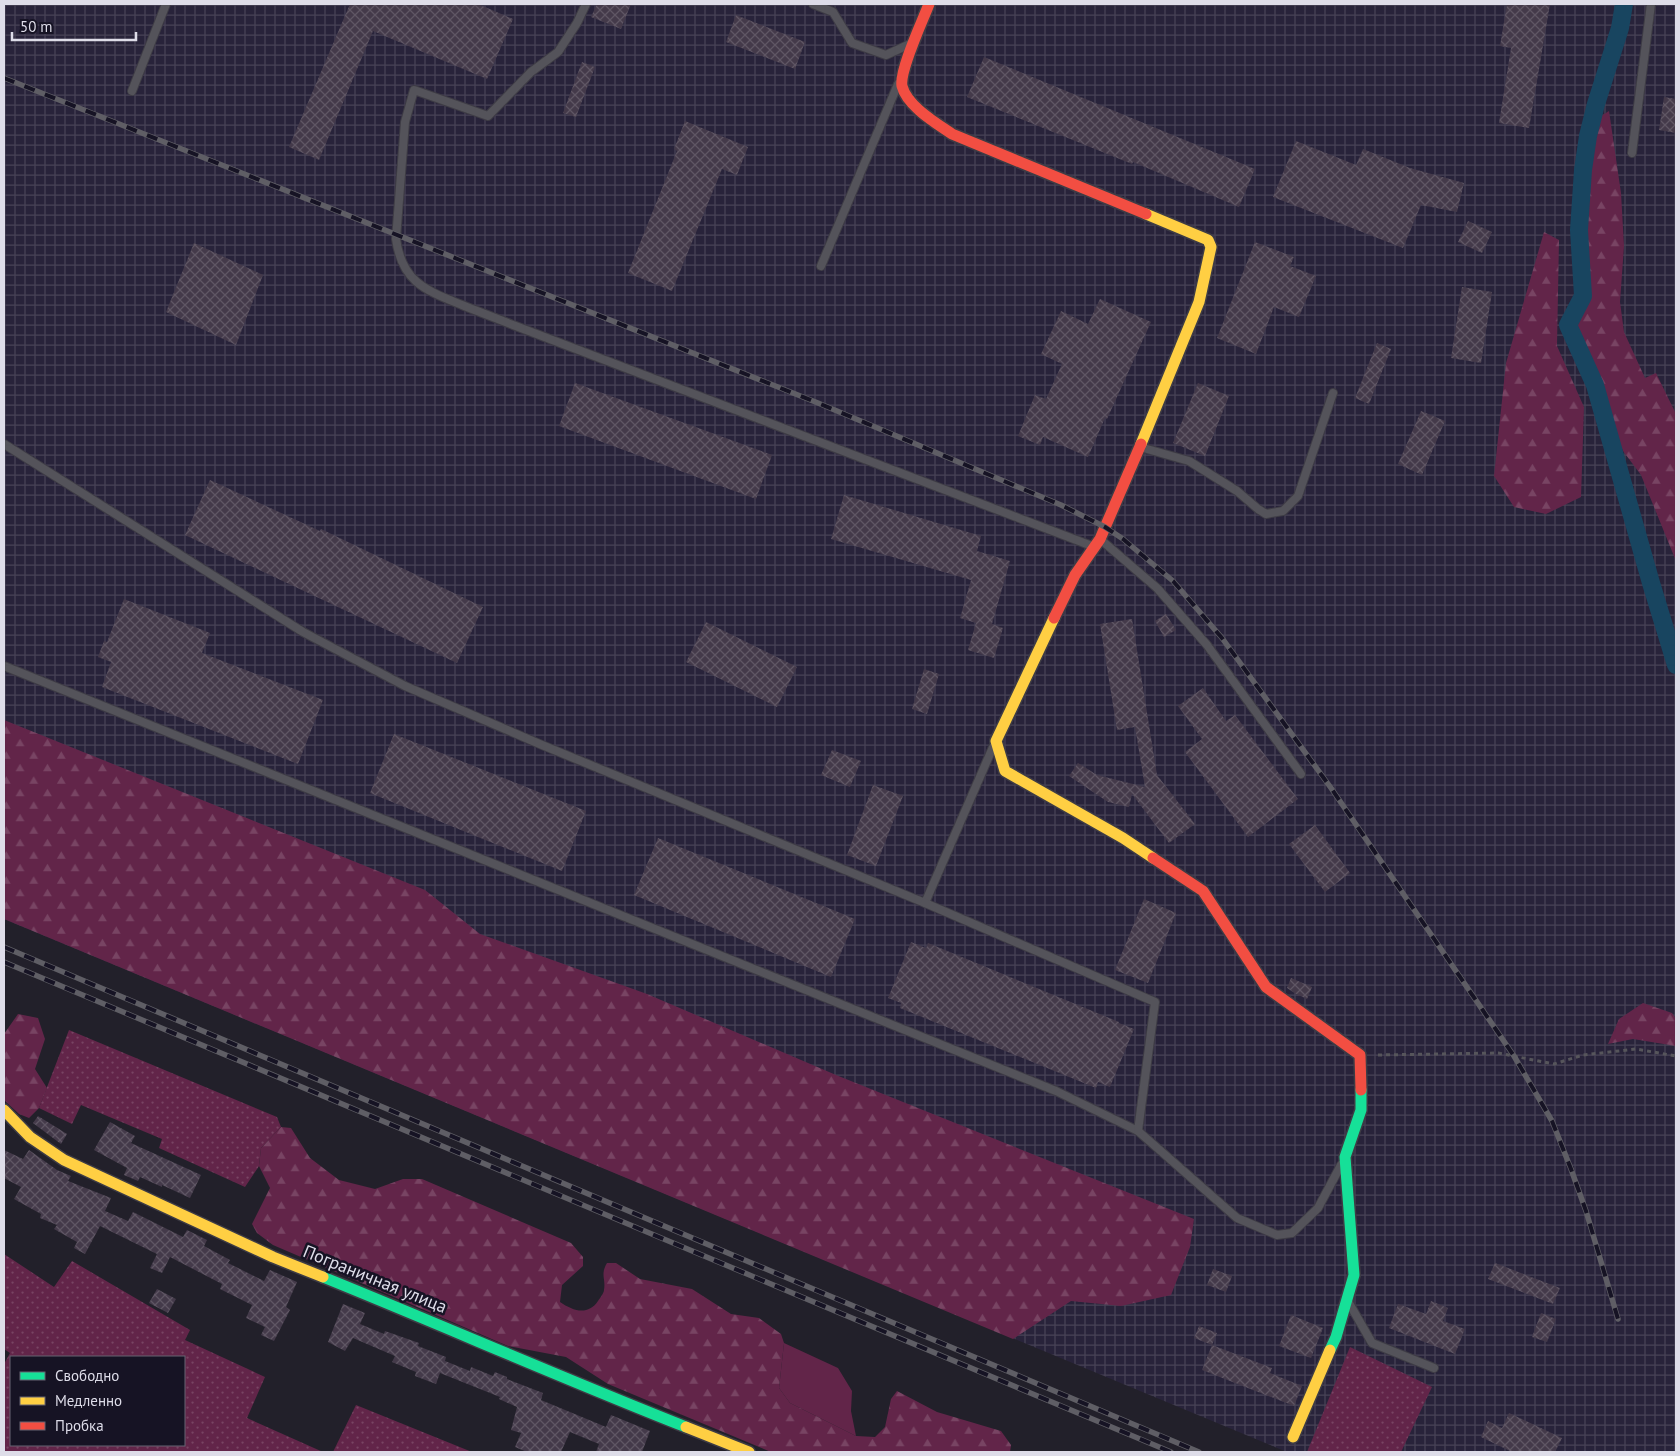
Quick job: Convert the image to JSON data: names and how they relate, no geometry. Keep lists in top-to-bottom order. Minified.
{"streets":{"street":["Пограничная улица"]},"legend":["Свободно","Медленно","Пробка"],"scale_bar":"50 m"}
